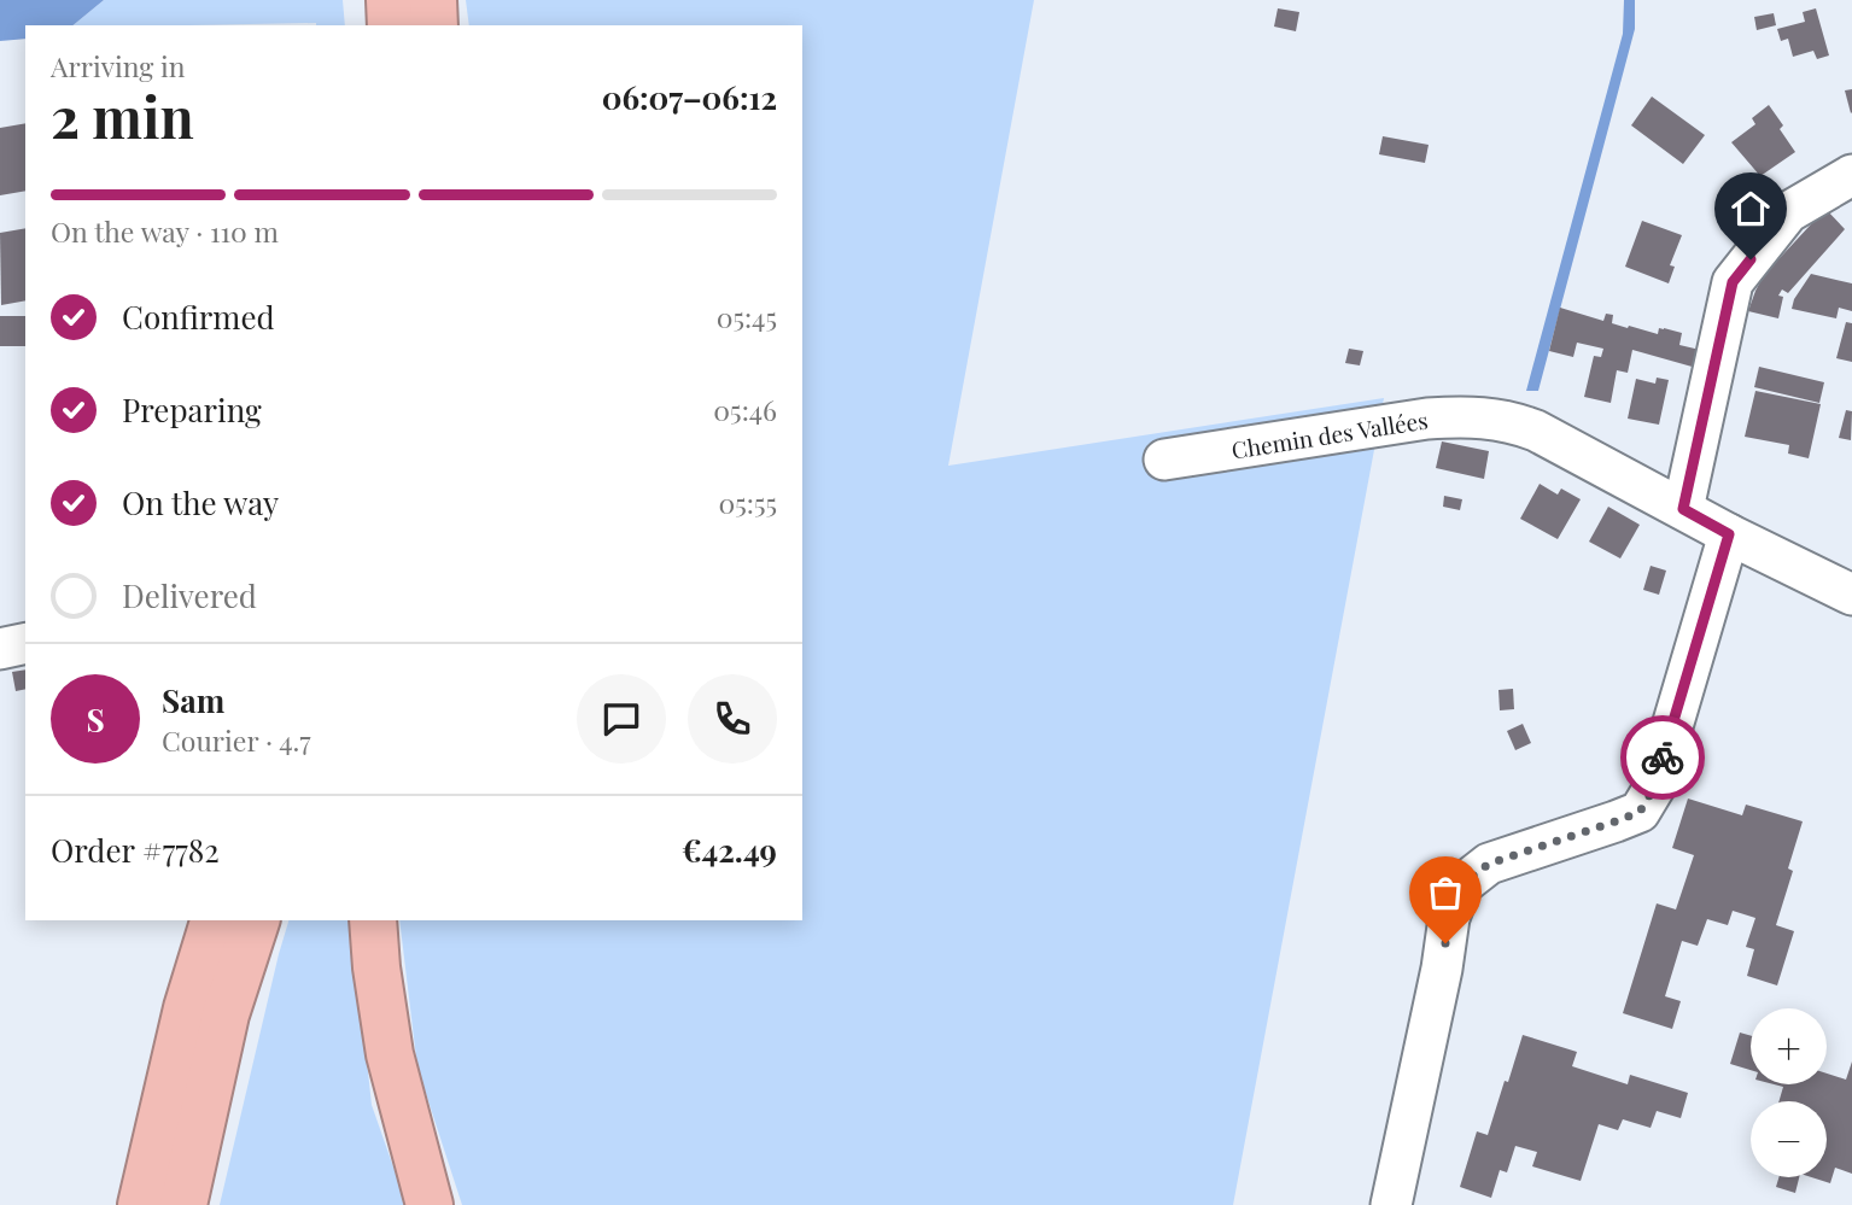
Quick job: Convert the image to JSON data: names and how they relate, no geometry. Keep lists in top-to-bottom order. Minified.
{"streets":{"street":["Chemin des Vallées"]},"page":{"heading":["2 min","Arriving in","06:07–06:12"],"panel":["Sam","Courier · 4.7","Order #7782","€42.49"],"bar":"On the way · 110 m","list":[["Confirmed","05:45"],["Preparing","05:46"],["On the way","05:55"],"Delivered"],"round":"S","map_buttons":["+","−"]}}
